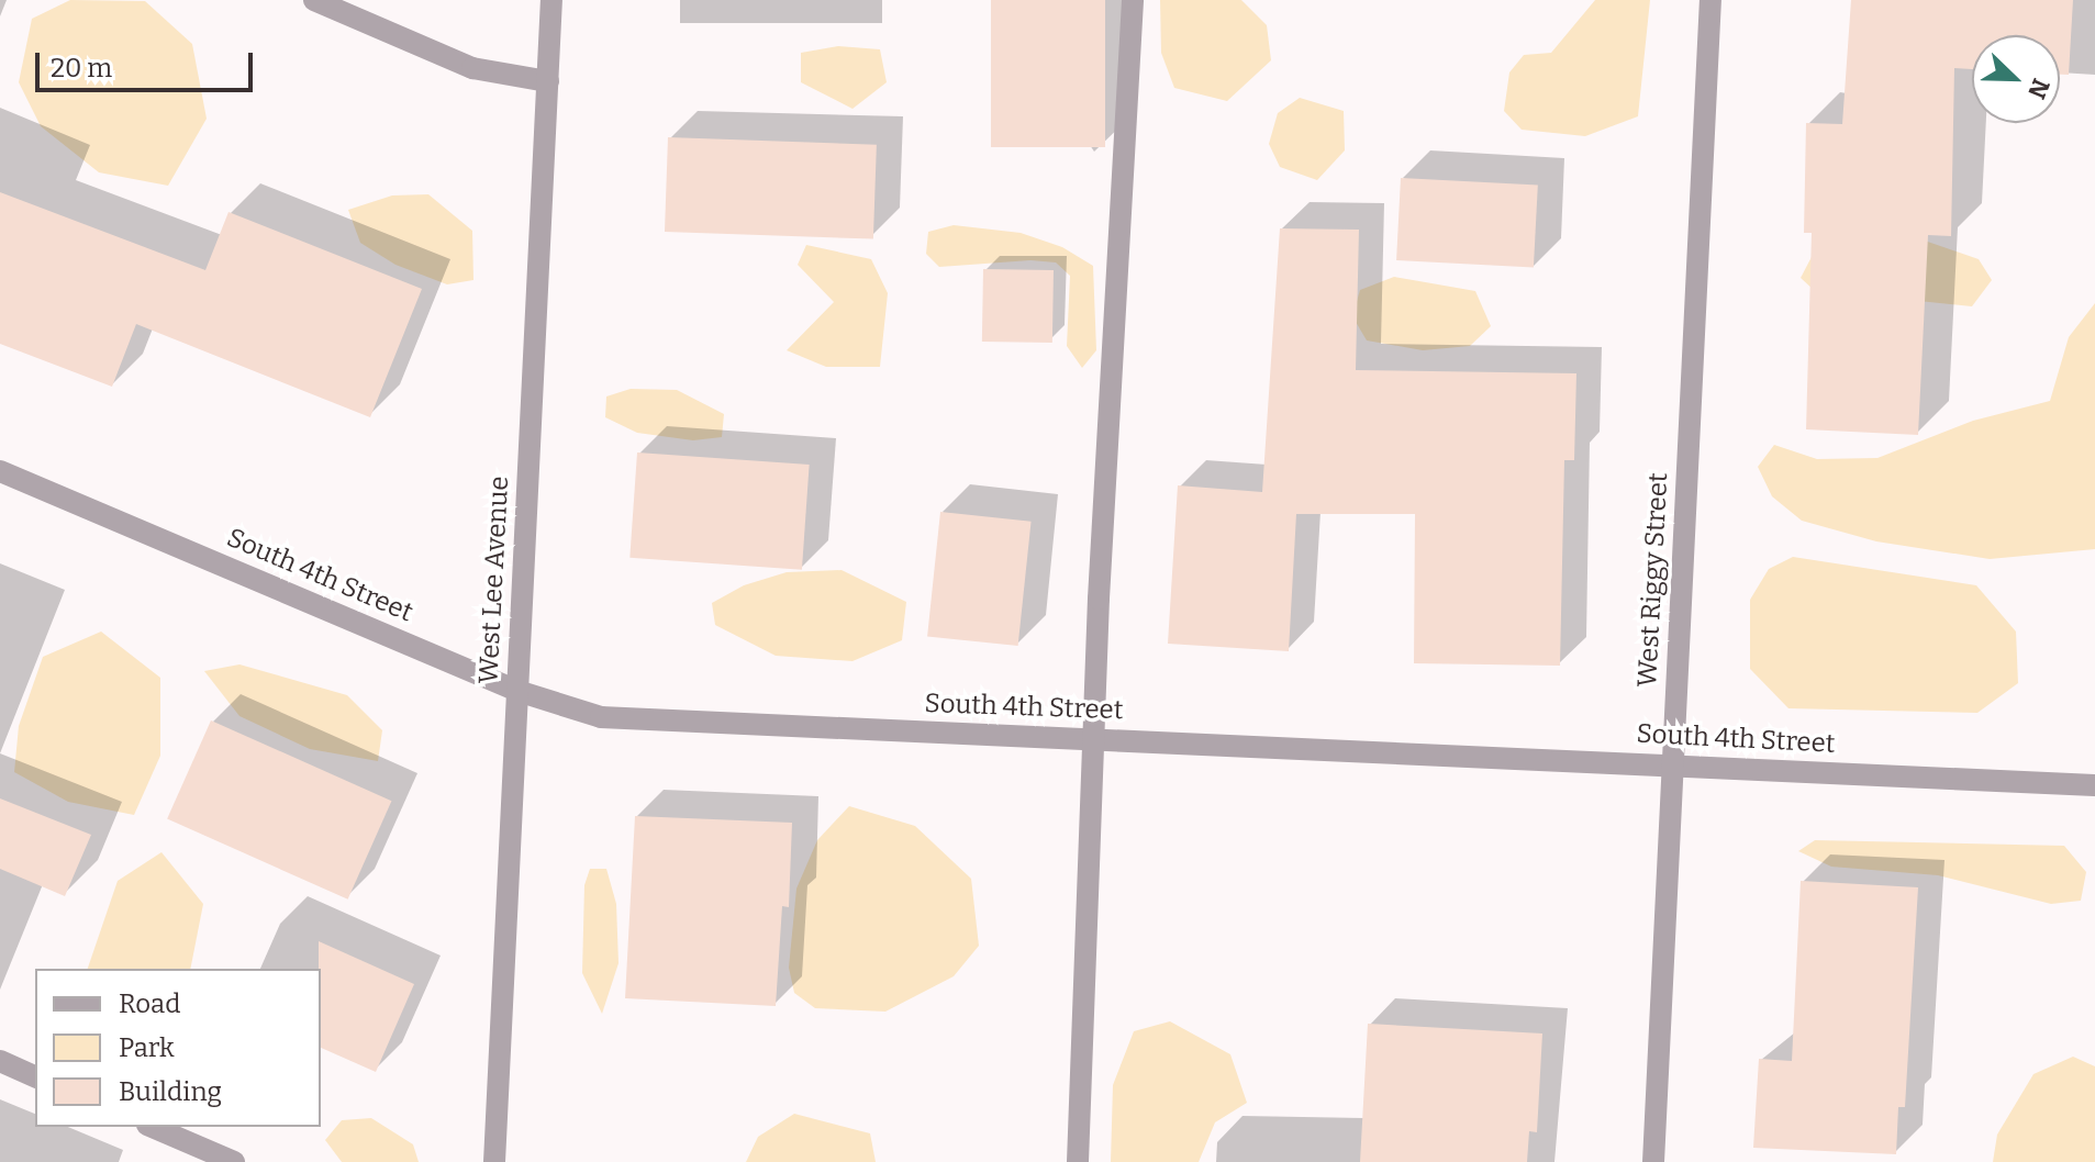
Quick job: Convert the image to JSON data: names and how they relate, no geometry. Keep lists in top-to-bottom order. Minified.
{"streets":{"street":["South 4th Street","West Lee Avenue","West Riggy Street"]},"crossings":[["South 4th Street","West Lee Avenue"],["South 4th Street","West Riggy Street"]],"legend":["Road","Park","Building"],"scale_bar":"20 m","north":"bottom right"}
